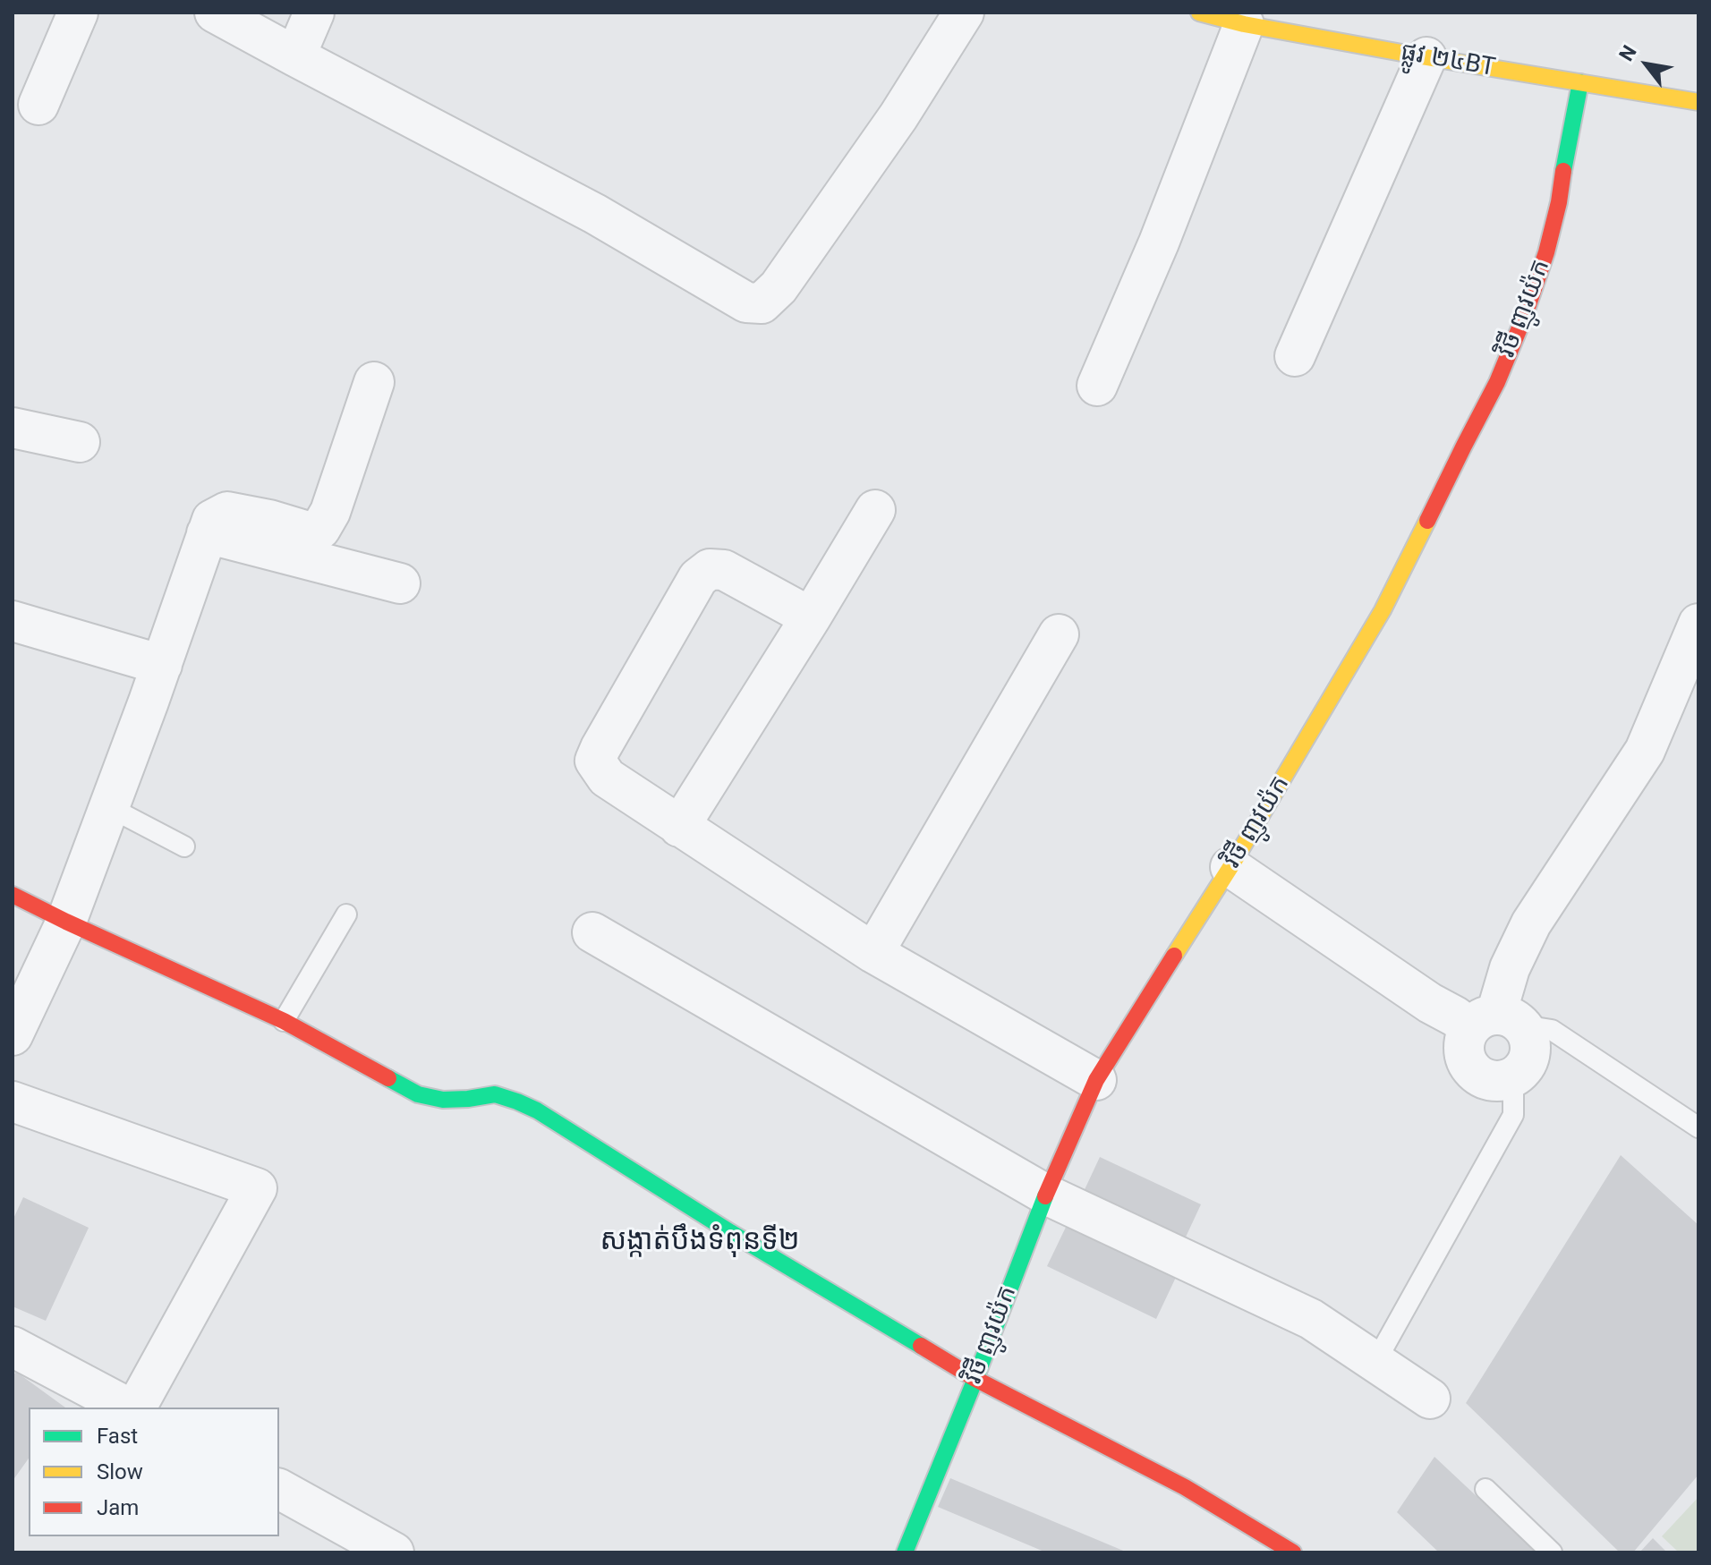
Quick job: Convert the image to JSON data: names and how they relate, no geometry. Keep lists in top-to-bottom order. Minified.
{"streets":{"street":["ផ្លូវ ២៤BT","វិថី ញូវយ៉ក"]},"crossings":[["ផ្លូវ ២៤BT","វិថី ញូវយ៉ក"]],"districts":["សង្កាត់បឹងទំពុនទី២"],"legend":["Fast","Slow","Jam"],"north":"top left"}
